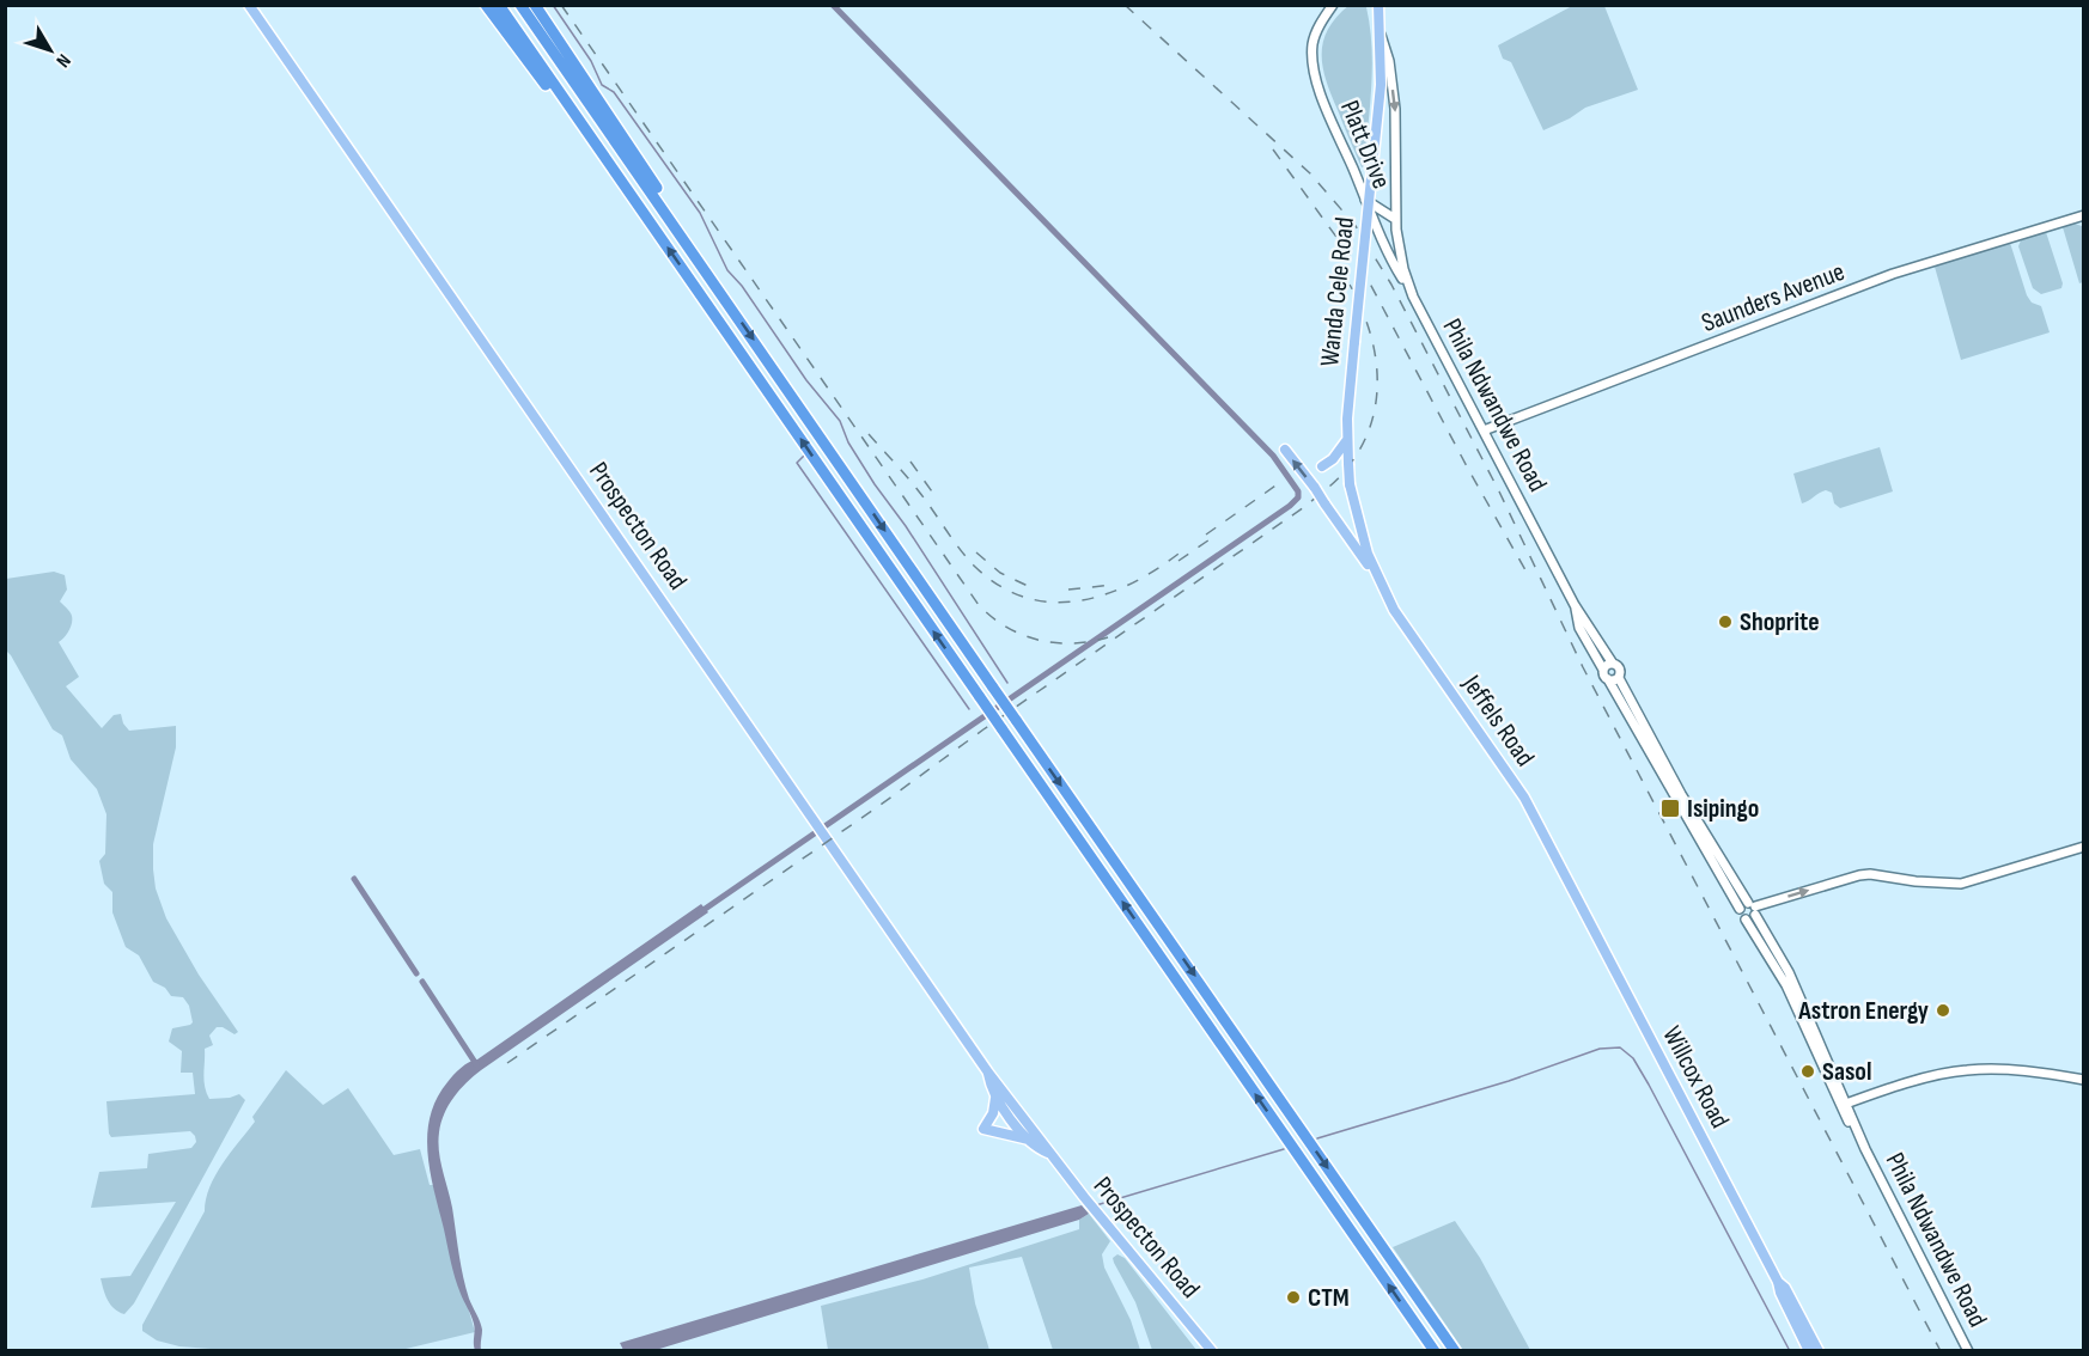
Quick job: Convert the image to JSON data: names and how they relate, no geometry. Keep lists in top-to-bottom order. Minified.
{"streets":{"main road":["Wanda Cele Road","Prospecton Road","Jeffels Road","Willcox Road"],"street":["Platt Drive","Saunders Avenue","Phila Ndwandwe Road"]},"crossings":[["Platt Drive","Phila Ndwandwe Road"],["Wanda Cele Road","Phila Ndwandwe Road"],["Wanda Cele Road","Jeffels Road"],["Saunders Avenue","Phila Ndwandwe Road"],["Jeffels Road","Willcox Road"]],"places":{"other":["Shoprite","Astron Energy","Sasol","CTM"],"transit":["Isipingo"]},"north":"bottom right"}
